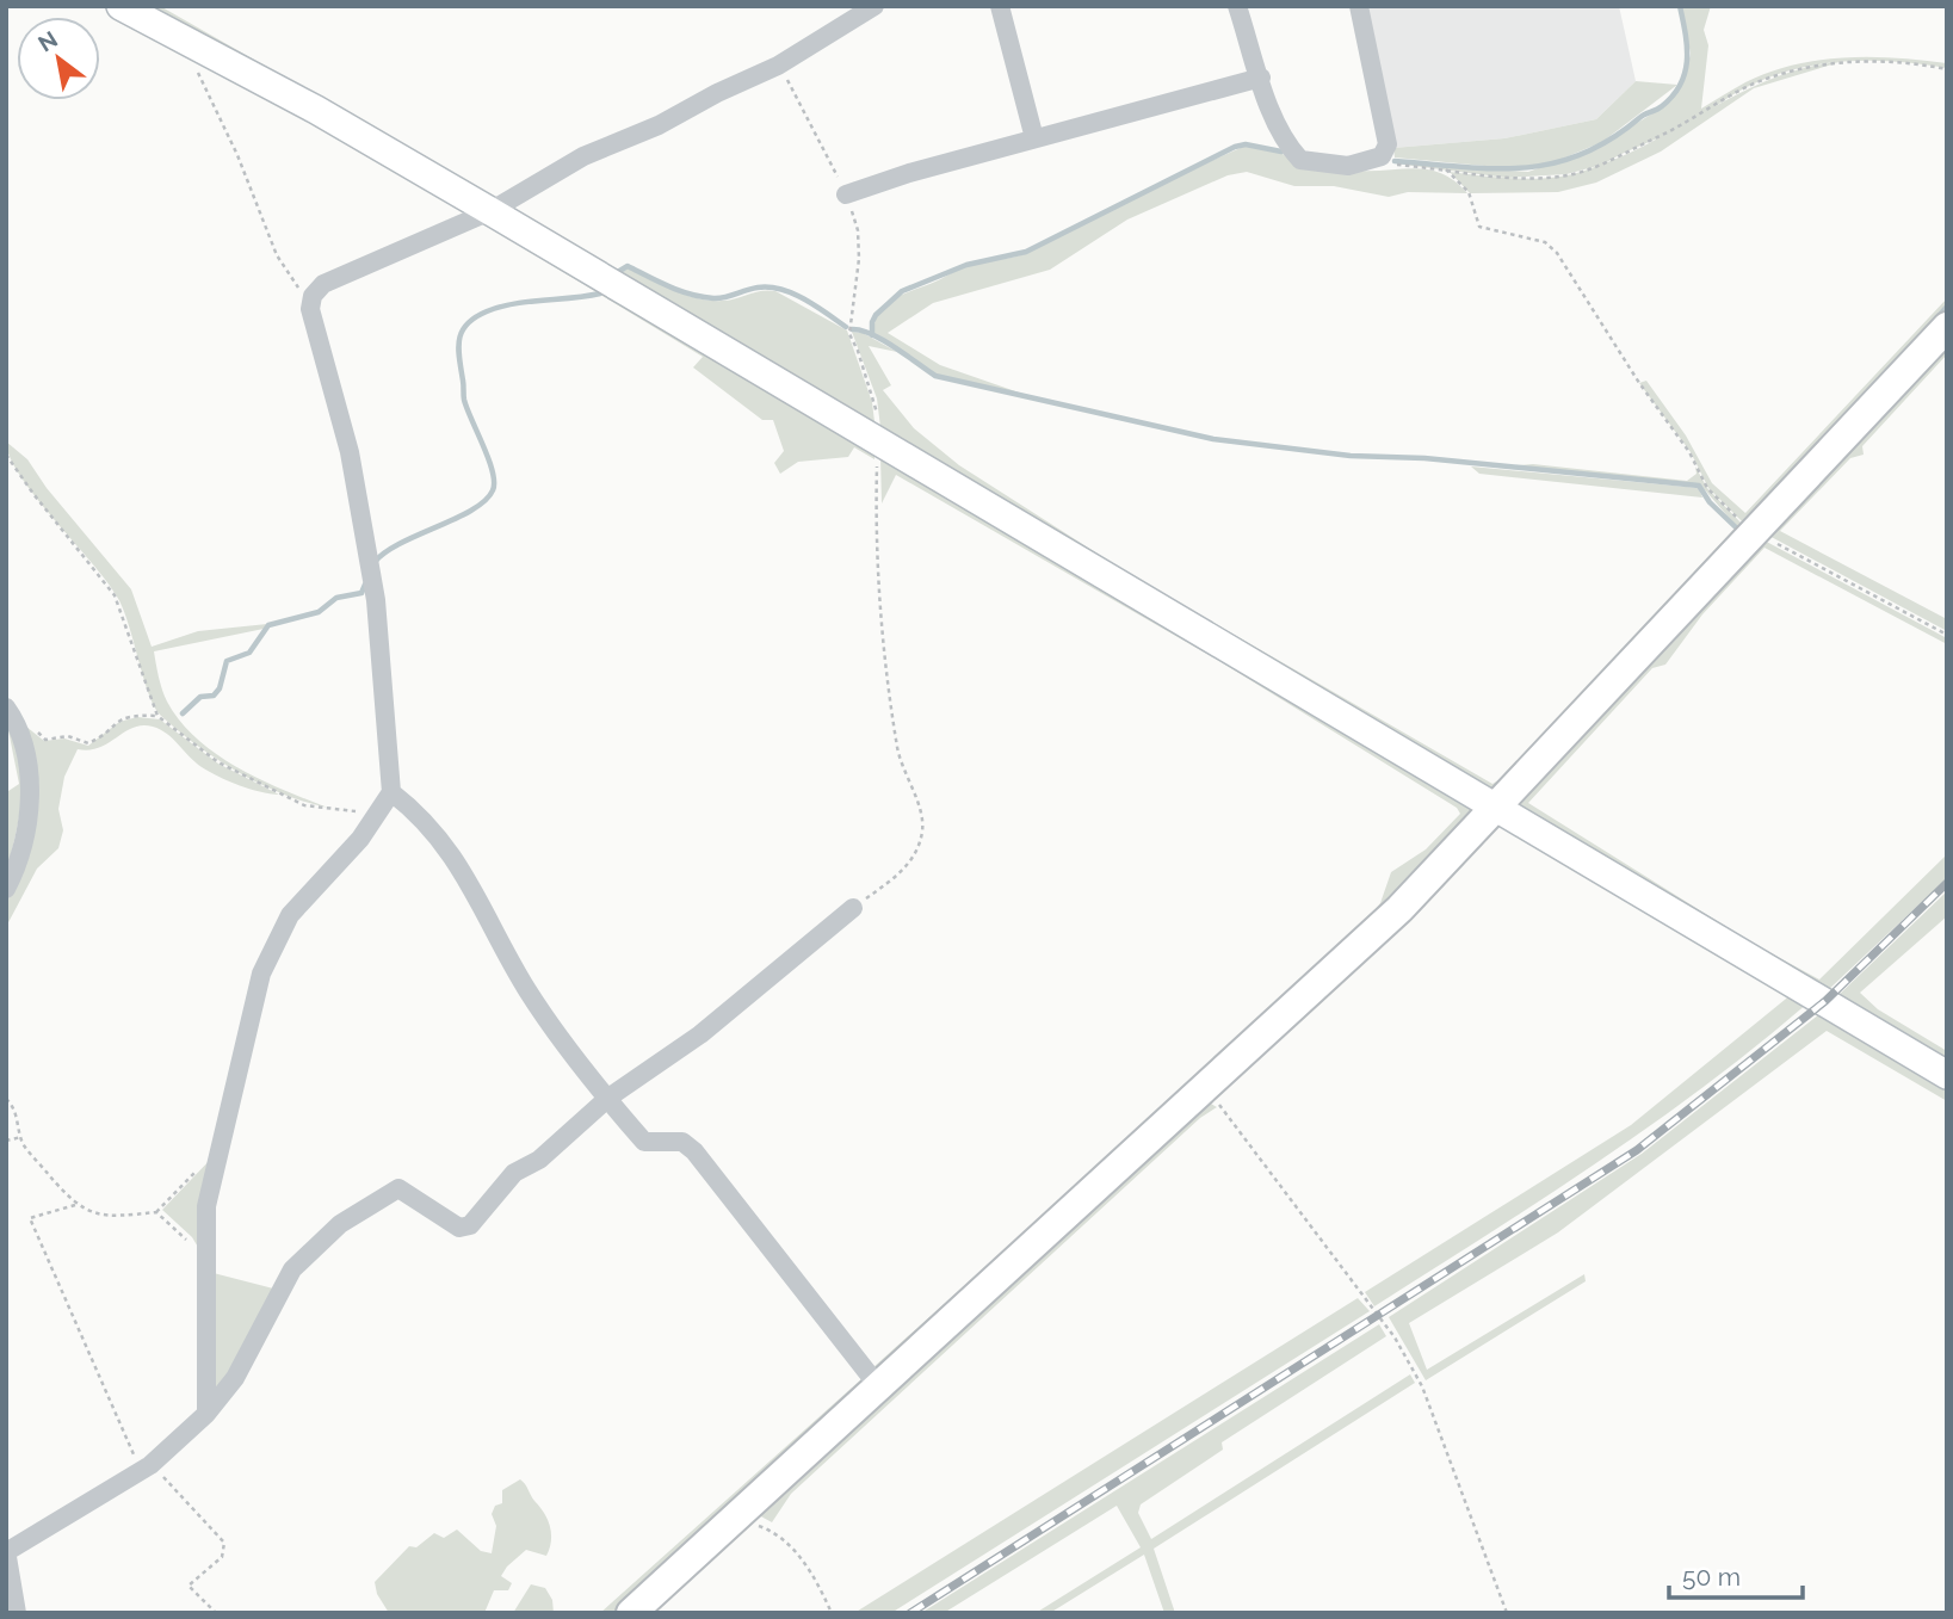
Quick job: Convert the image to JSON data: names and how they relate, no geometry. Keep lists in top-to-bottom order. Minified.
{"scale_bar":"50 m","north":"top left"}
